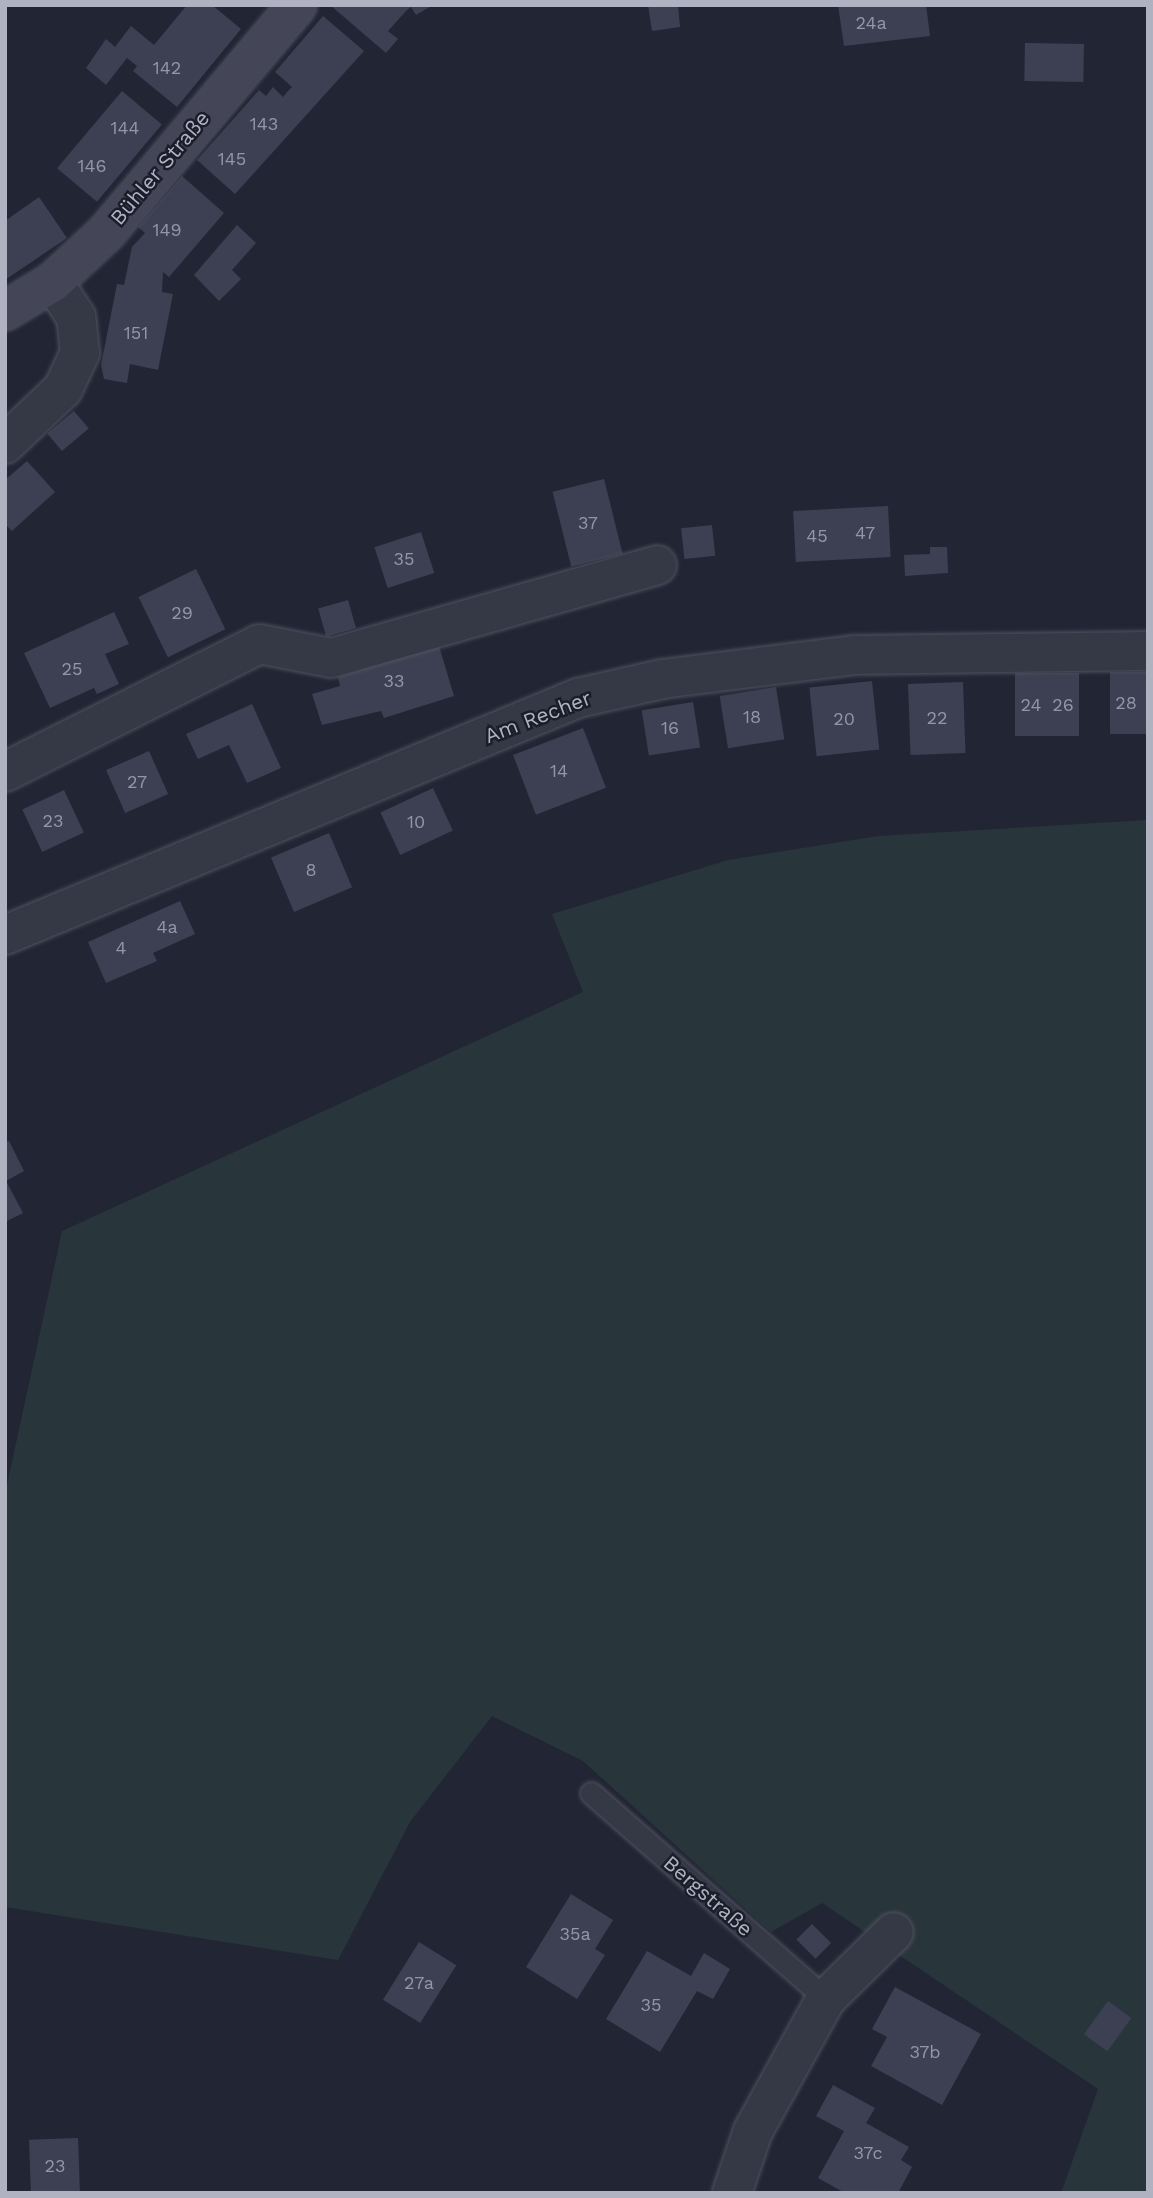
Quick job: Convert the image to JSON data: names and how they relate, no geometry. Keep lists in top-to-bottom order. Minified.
{"streets":{"main road":["Bühler Straße"],"street":["Am Recher"],"lane":["Bergstraße"]},"house_numbers":["24a","142","143","144","145","146","149","151","37","47","45","35","29","25","33","28","24","26","18","22","20","16","14","27","23","10","8","4a","4","35a","27a","35","37b","37c","23"]}
